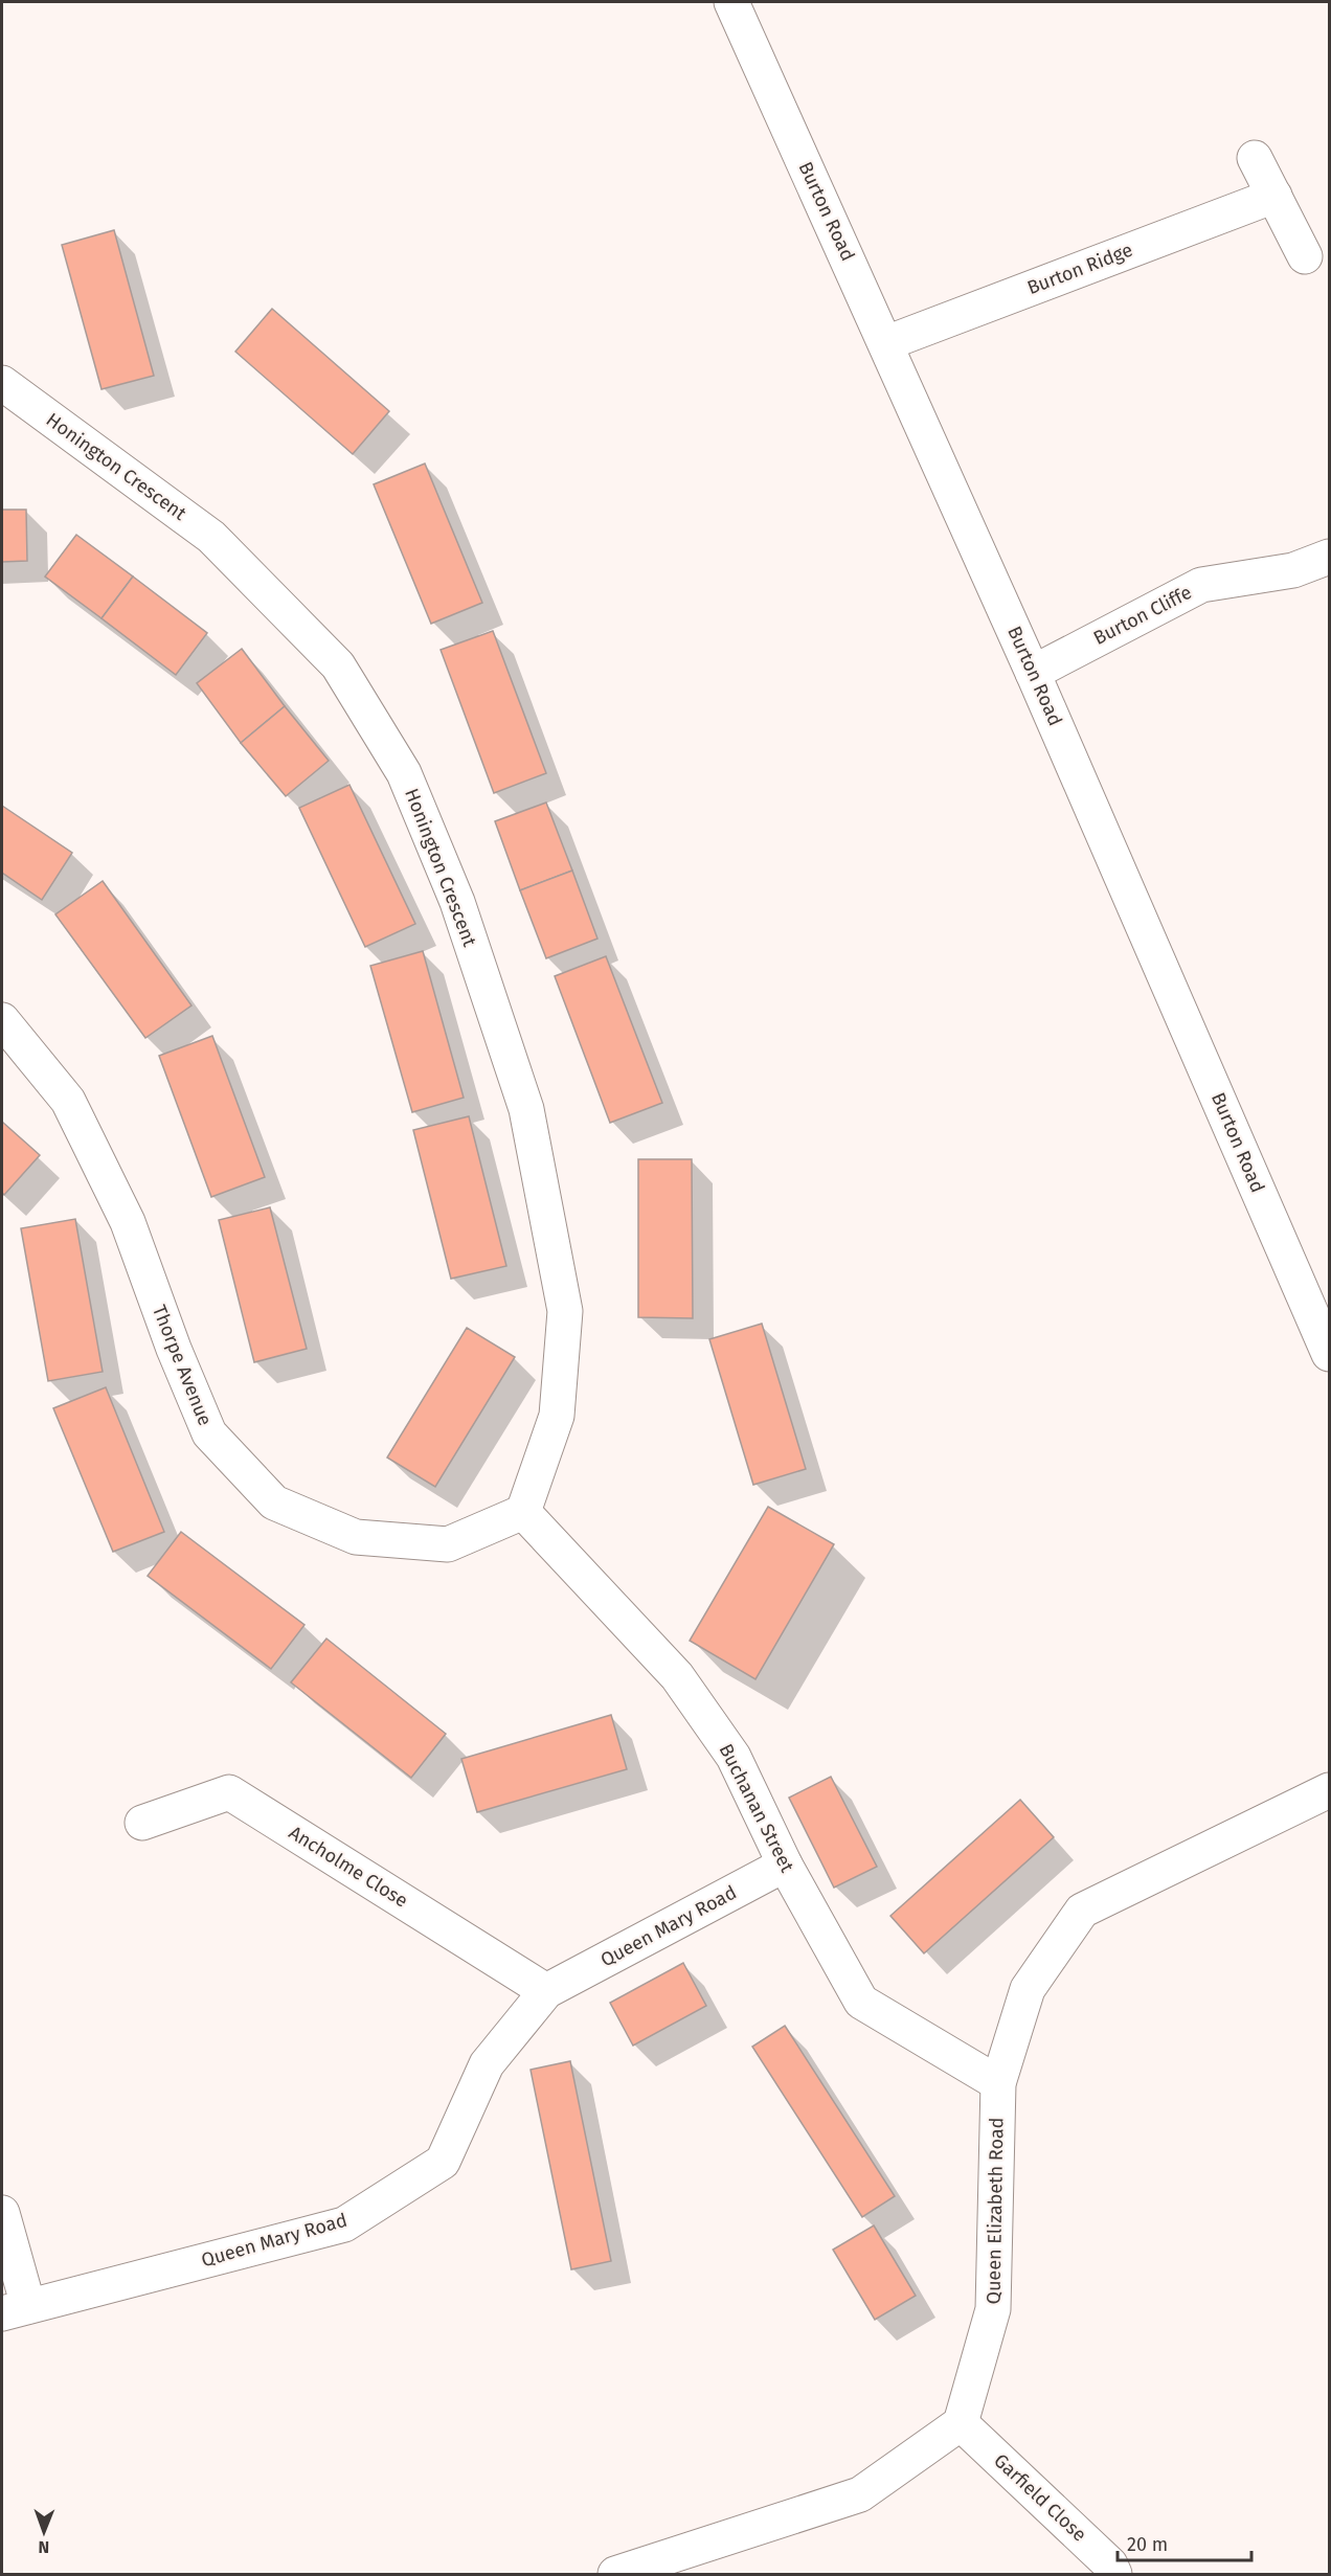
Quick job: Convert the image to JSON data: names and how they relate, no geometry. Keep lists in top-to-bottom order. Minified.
{"streets":{"street":["Burton Road","Burton Ridge","Honington Crescent","Burton Cliffe","Thorpe Avenue","Buchanan Street","Ancholme Close","Queen Mary Road","Queen Elizabeth Road","Garfield Close"]},"crossings":[["Burton Road","Burton Ridge"],["Burton Road","Burton Cliffe"],["Honington Crescent","Thorpe Avenue"],["Honington Crescent","Buchanan Street"],["Thorpe Avenue","Buchanan Street"],["Buchanan Street","Queen Mary Road"],["Buchanan Street","Queen Elizabeth Road"],["Ancholme Close","Queen Mary Road"],["Queen Elizabeth Road","Garfield Close"]],"scale_bar":"20 m","north":"bottom"}
